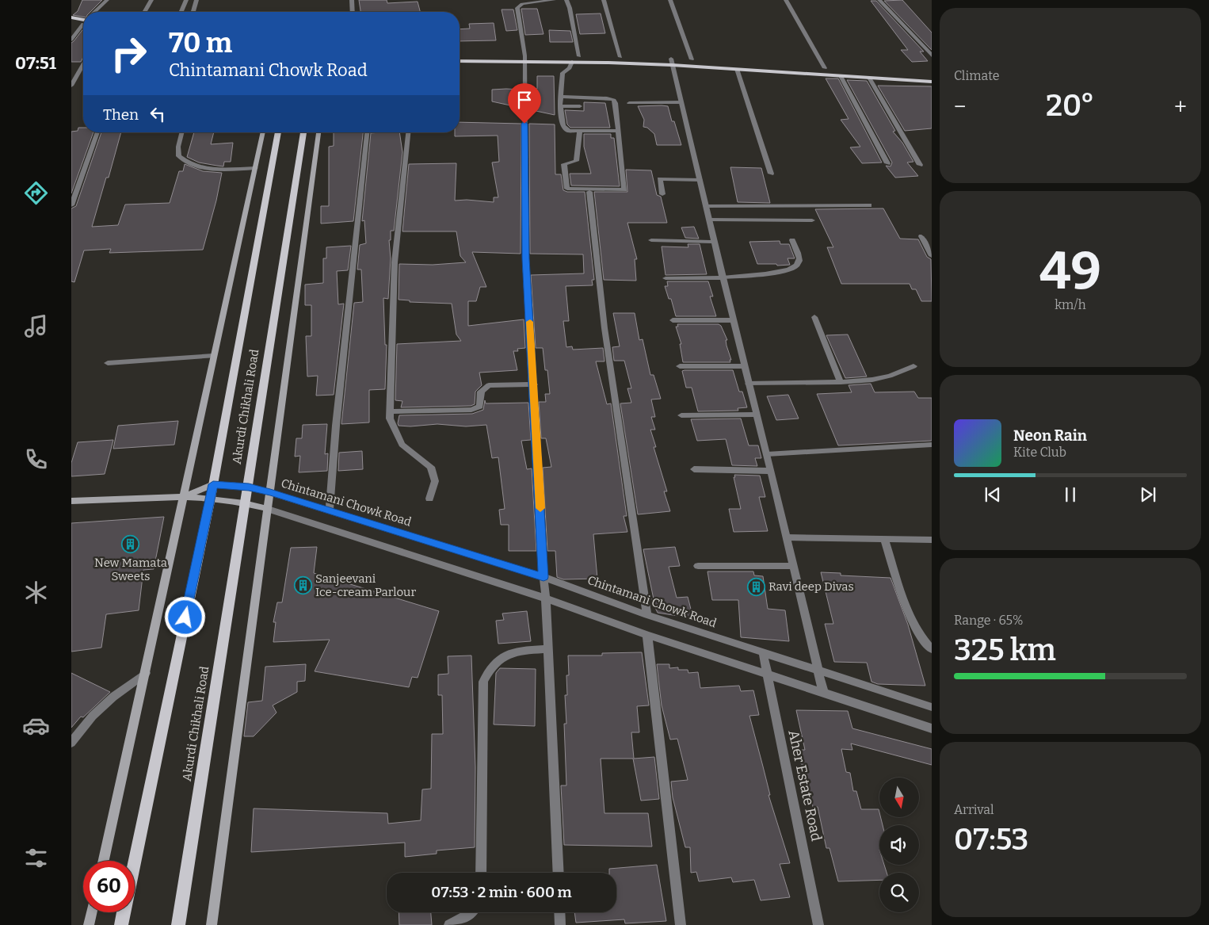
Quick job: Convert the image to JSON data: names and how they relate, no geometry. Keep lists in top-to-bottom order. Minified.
{"streets":{"main road":["Akurdi Chikhali Road"],"street":["Chintamani Chowk Road","Aher Estate Road"]},"crossings":[["Akurdi Chikhali Road","Chintamani Chowk Road"],["Chintamani Chowk Road","Aher Estate Road"]],"places":{"building":["New Mamata Sweets","Sanjeevani Ice-cream Parlour","Ravi deep Divas"]},"north":"bottom","page":{"tabs":"07:51","tile":["Climate",["49","km/h"],["Range · 65%","325 km"],["Arrival","07:53"]],"turn":["70 m","Chintamani Chowk Road"],"heat":["−","20°","+"],"then":"Then","song":["Neon Rain","Kite Club"],"limit":"60","trip":"07:53 · 2 min · 600 m"}}
